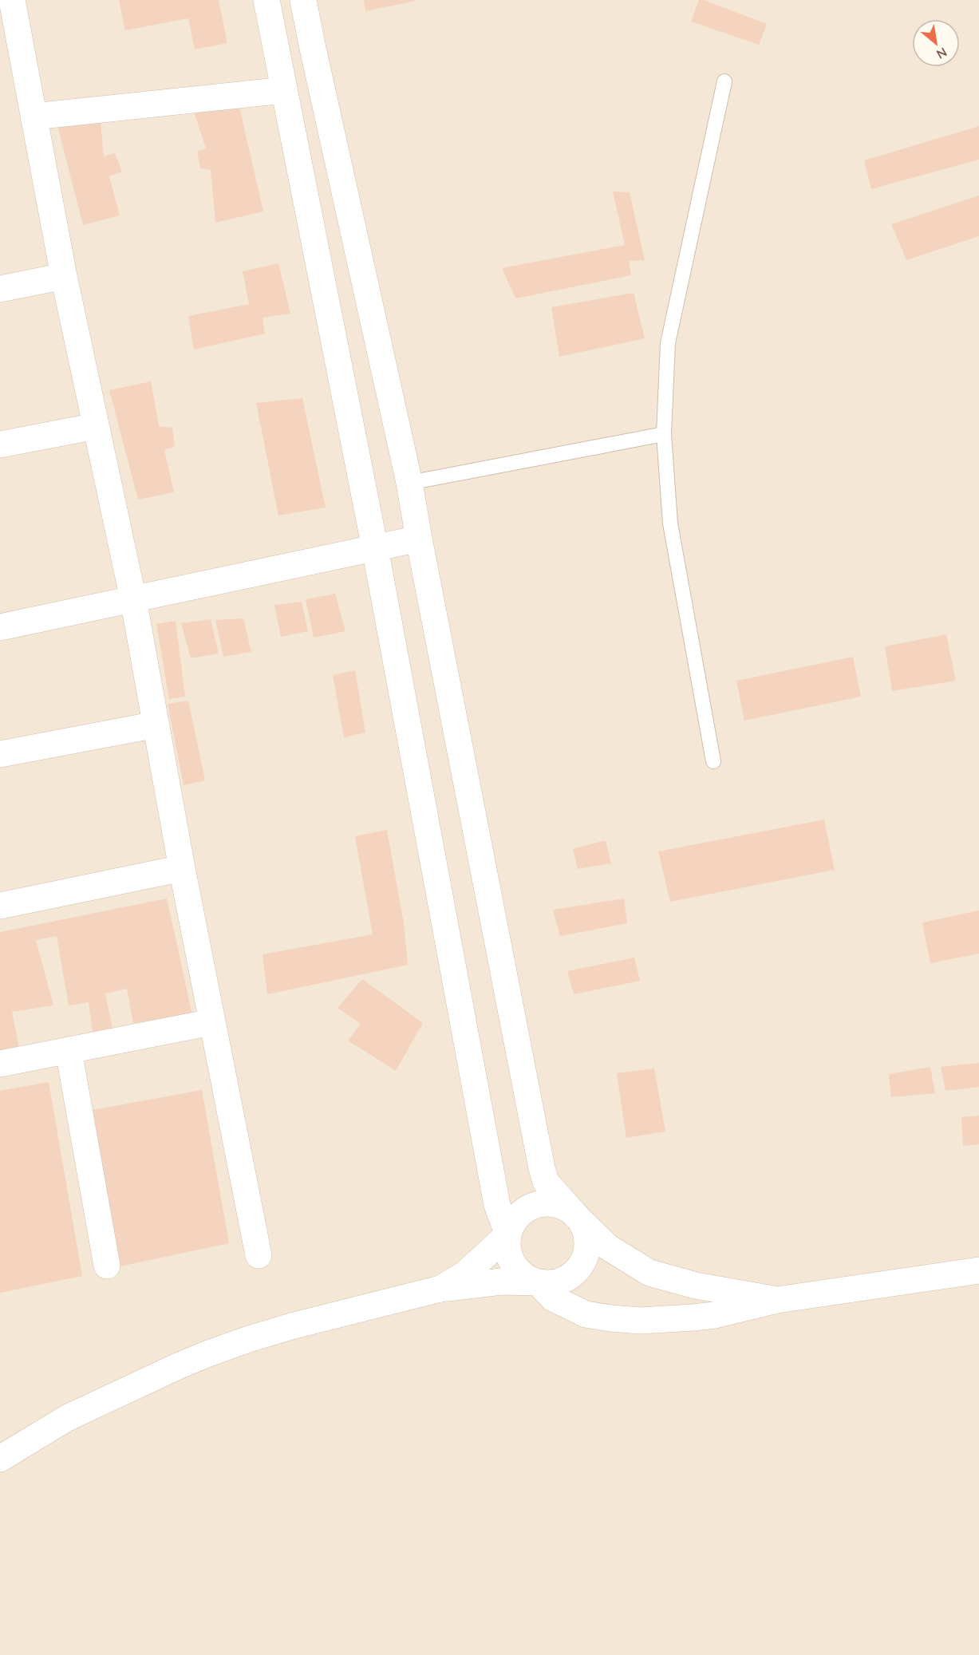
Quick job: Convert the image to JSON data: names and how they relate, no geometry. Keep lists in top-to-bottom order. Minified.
{"north":"bottom right"}
